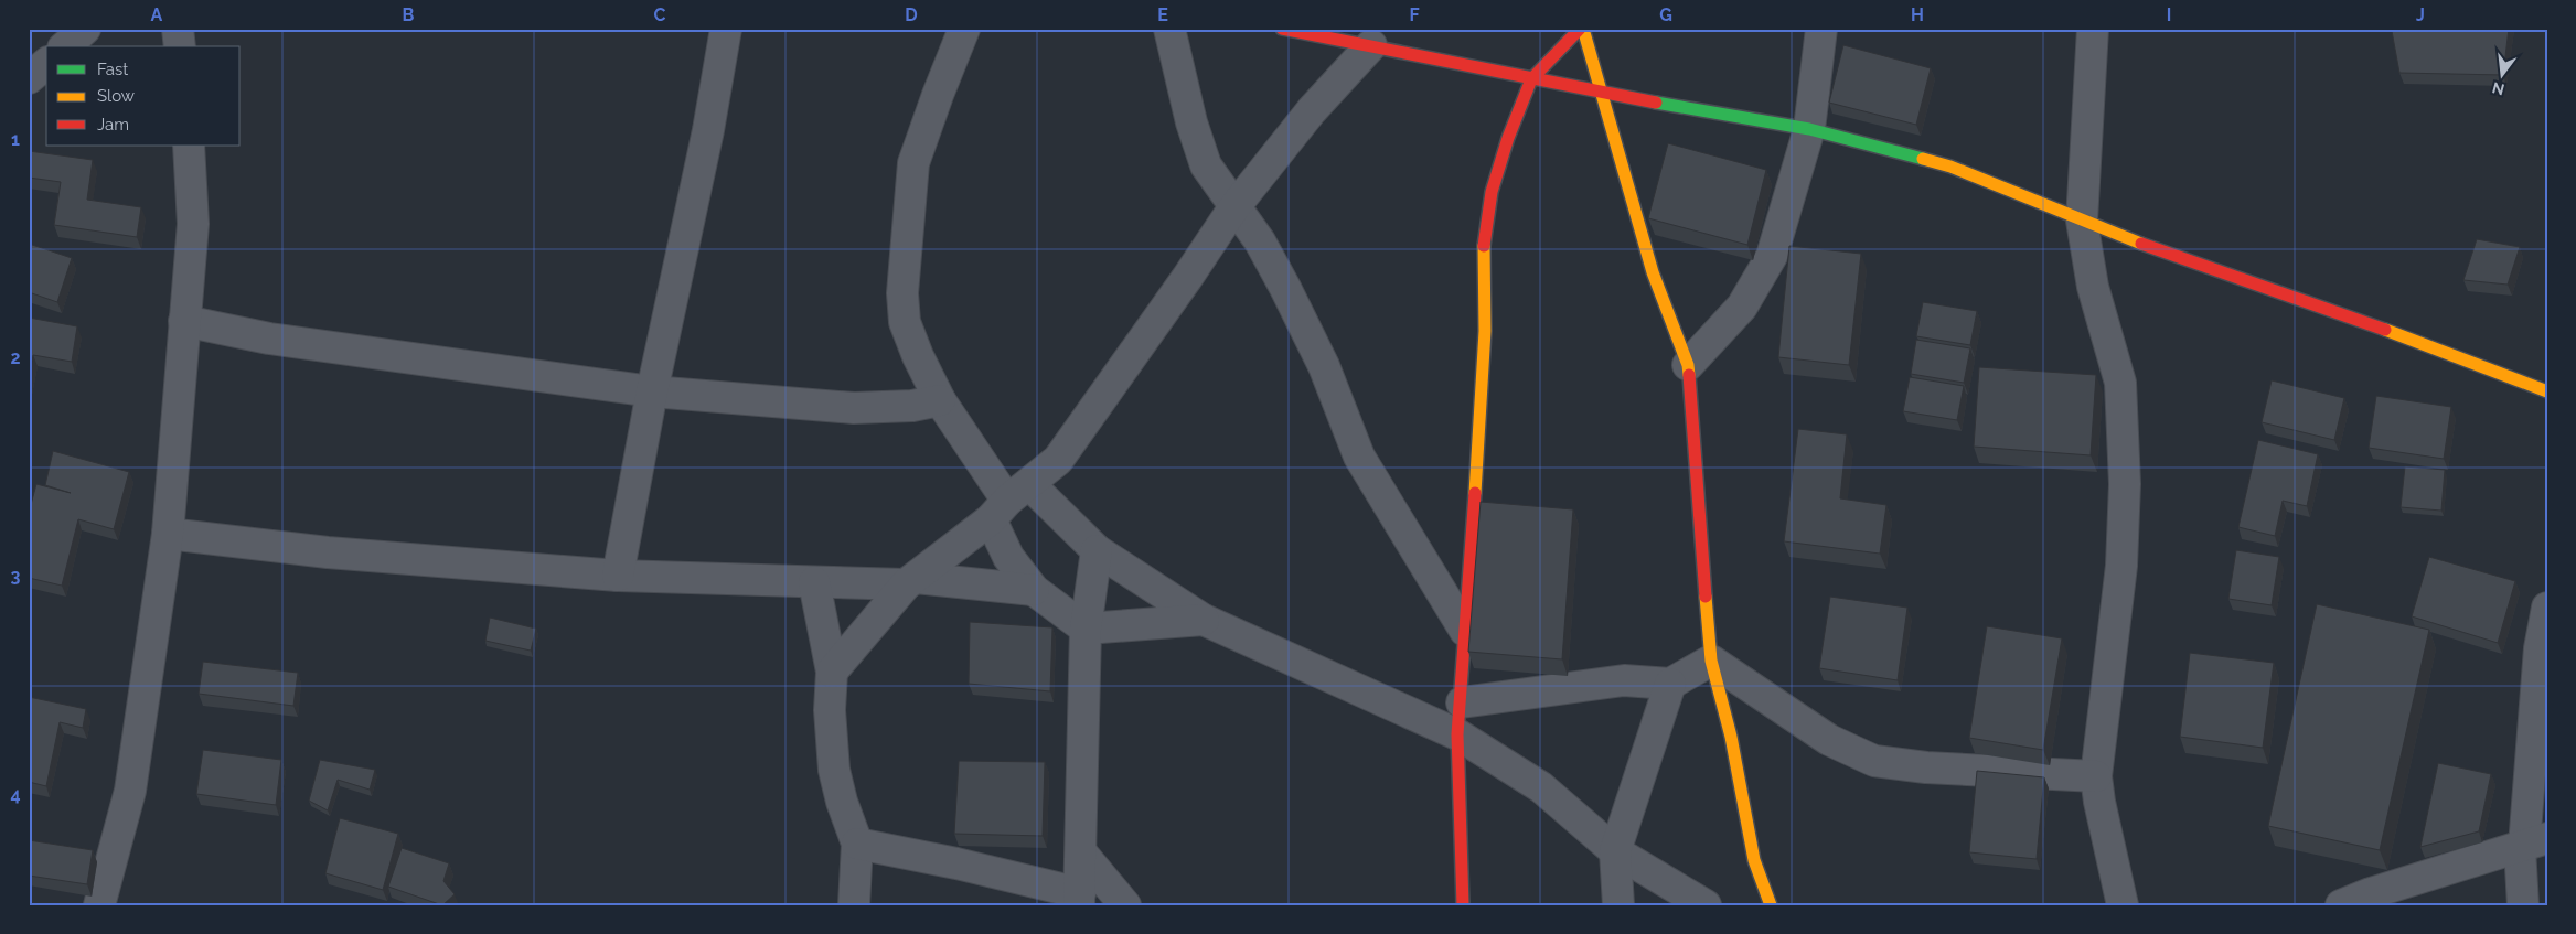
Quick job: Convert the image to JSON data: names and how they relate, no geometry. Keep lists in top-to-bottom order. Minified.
{"legend":["Fast","Slow","Jam"],"north":"bottom","grid":{"columns":["A","B","C","D","E","F","G","H","I","J"],"rows":["1","2","3","4"]}}
